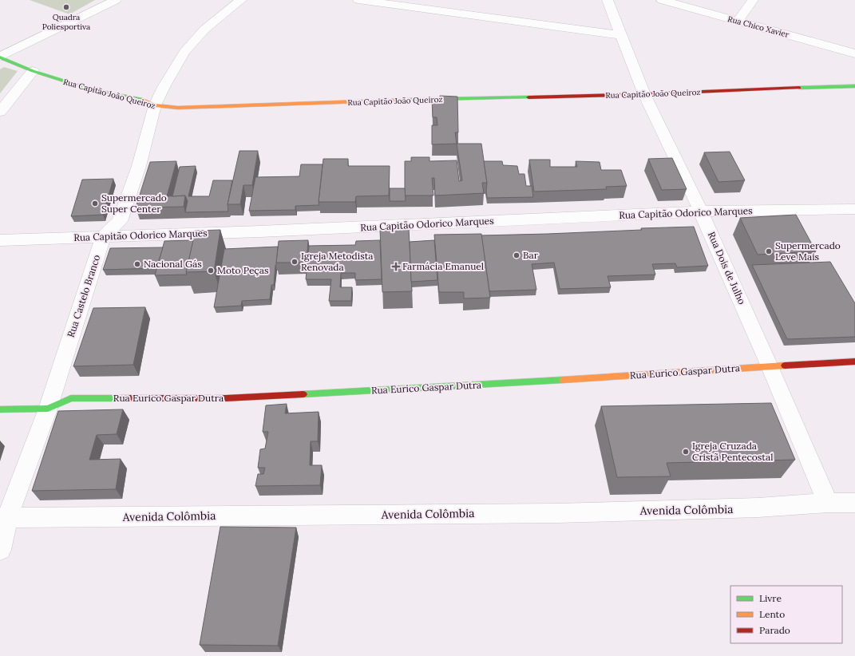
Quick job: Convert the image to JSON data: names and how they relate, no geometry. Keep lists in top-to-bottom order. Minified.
{"streets":{"street":["Rua Chico Xavier","Rua Capitão João Queiroz","Rua Capitão Odorico Marques","Rua Dois de Julho","Rua Castelo Branco","Rua Eurico Gaspar Dutra","Avenida Colômbia"]},"crossings":[["Rua Capitão João Queiroz","Rua Dois de Julho"],["Rua Capitão Odorico Marques","Rua Dois de Julho"],["Rua Capitão Odorico Marques","Rua Castelo Branco"],["Rua Dois de Julho","Rua Eurico Gaspar Dutra"],["Rua Dois de Julho","Avenida Colômbia"],["Rua Castelo Branco","Rua Eurico Gaspar Dutra"],["Rua Castelo Branco","Avenida Colômbia"]],"places":{"other":["Quadra Poliesportiva","Supermercado Super Center","Supermercado Leve Mais","Bar","Igreja Metodista Renovada","Nacional Gás","Moto Peças","Igreja Cruzada Cristã Pentecostal"],"health":["Farmácia Emanuel"]},"legend":["Livre","Lento","Parado"]}
